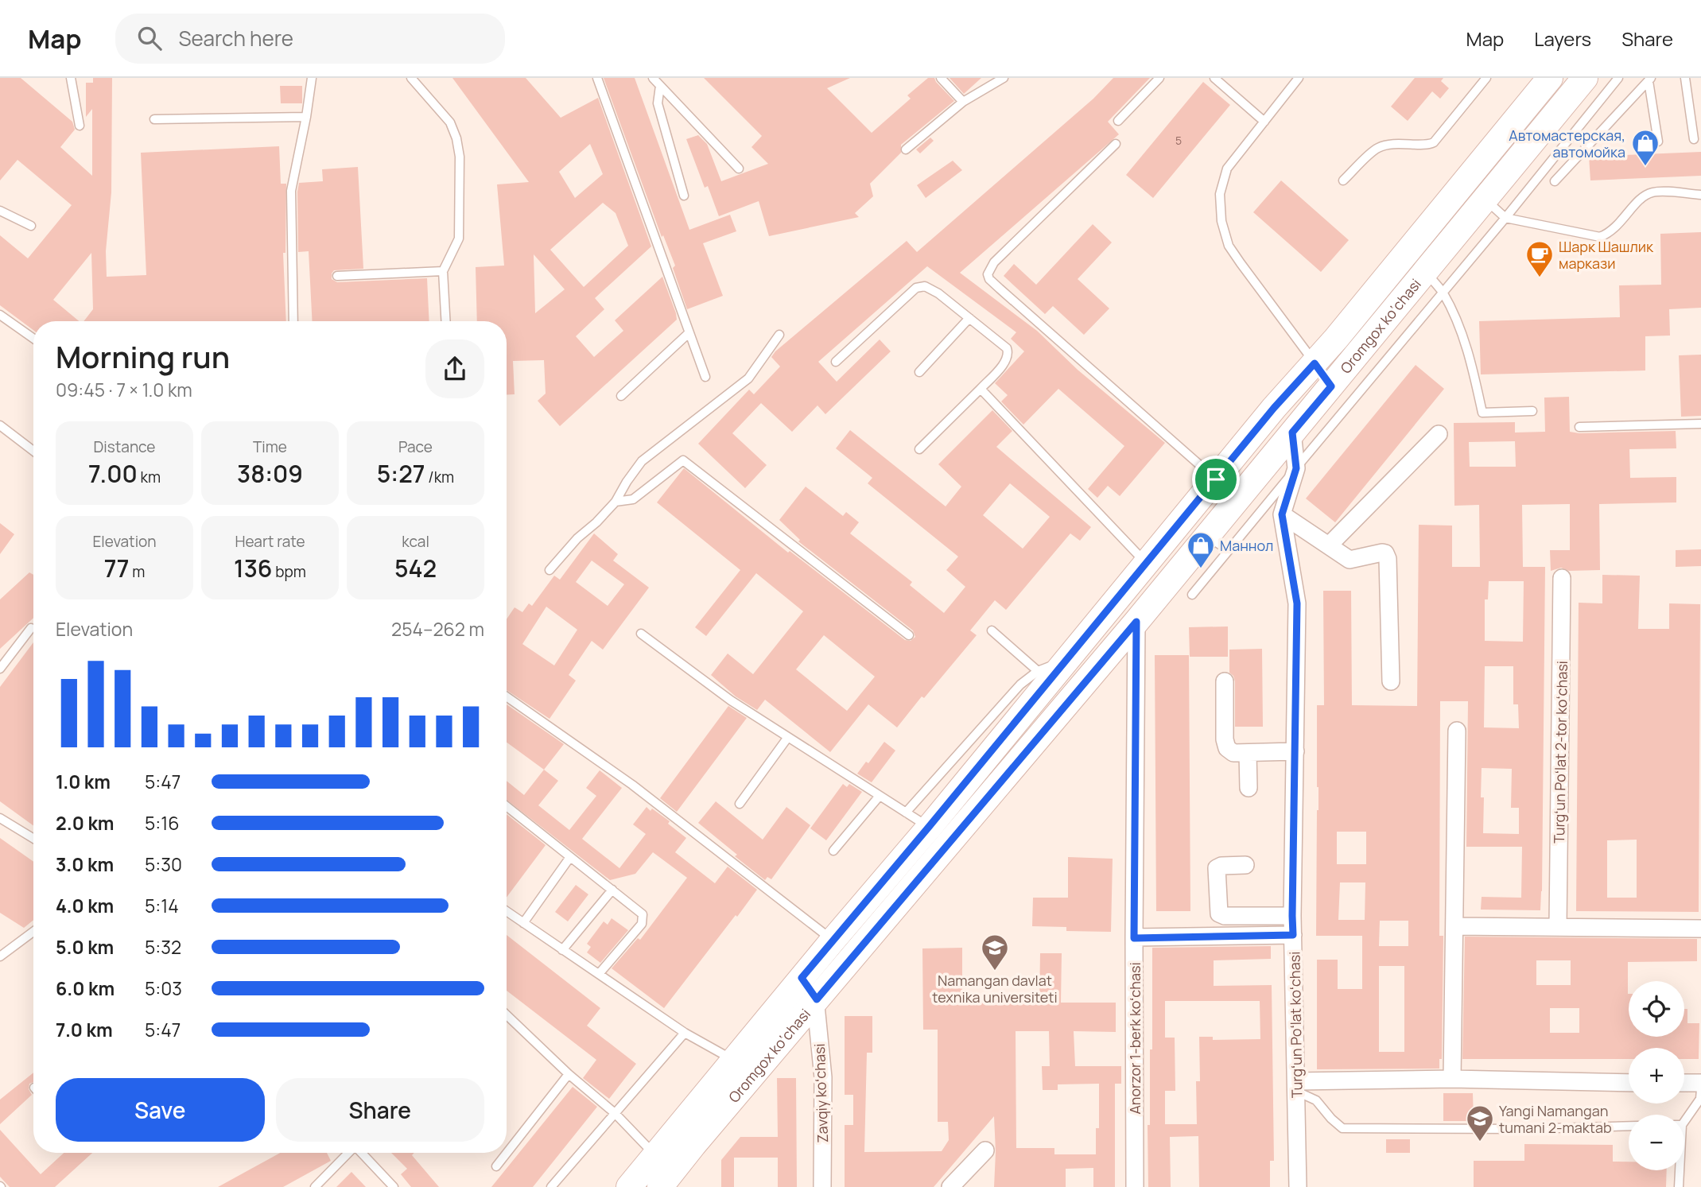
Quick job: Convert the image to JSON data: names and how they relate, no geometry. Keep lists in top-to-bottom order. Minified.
{"streets":{"main road":["Oromgox ko‘chasi"],"street":["Turgʻun Poʻlat 2-tor koʻchasi","Turgʻun Poʻlat koʻchasi","Anorzor 1-berk koʻchasi","Zavqiy koʻchasi"]},"crossings":[["Oromgox ko‘chasi","Turgʻun Poʻlat koʻchasi"],["Oromgox ko‘chasi","Anorzor 1-berk koʻchasi"],["Oromgox ko‘chasi","Zavqiy koʻchasi"]],"places":{"shop":["Автомастерская, автомойка","Маннол"],"cafe":["Шарк Шашлик маркази"],"school or university":["Namangan davlat texnika universiteti","Yangi Namangan tumani 2-maktab"]},"house_numbers":["5"],"page":{"header":"Map","search":"Search here","nav":["Map","Layers","Share"],"heading":["Morning run","09:45 · 7 × 1.0 km"],"stats":[["Distance","7.00 km"],["Time","38:09"],["Pace","5:27 /km"],["Elevation","77 m"],["Heart rate","136 bpm"],["kcal","542"]],"chart":["Elevation","254–262 m"],"list":[{"name":"1.0 km","note":"5:47"},{"name":"2.0 km","note":"5:16"},{"name":"3.0 km","note":"5:30"},{"name":"4.0 km","note":"5:14"},{"name":"5.0 km","note":"5:32"},{"name":"6.0 km","note":"5:03"},{"name":"7.0 km","note":"5:47"}],"map_buttons":["+","−"],"buttons":["Save","Share"]}}
